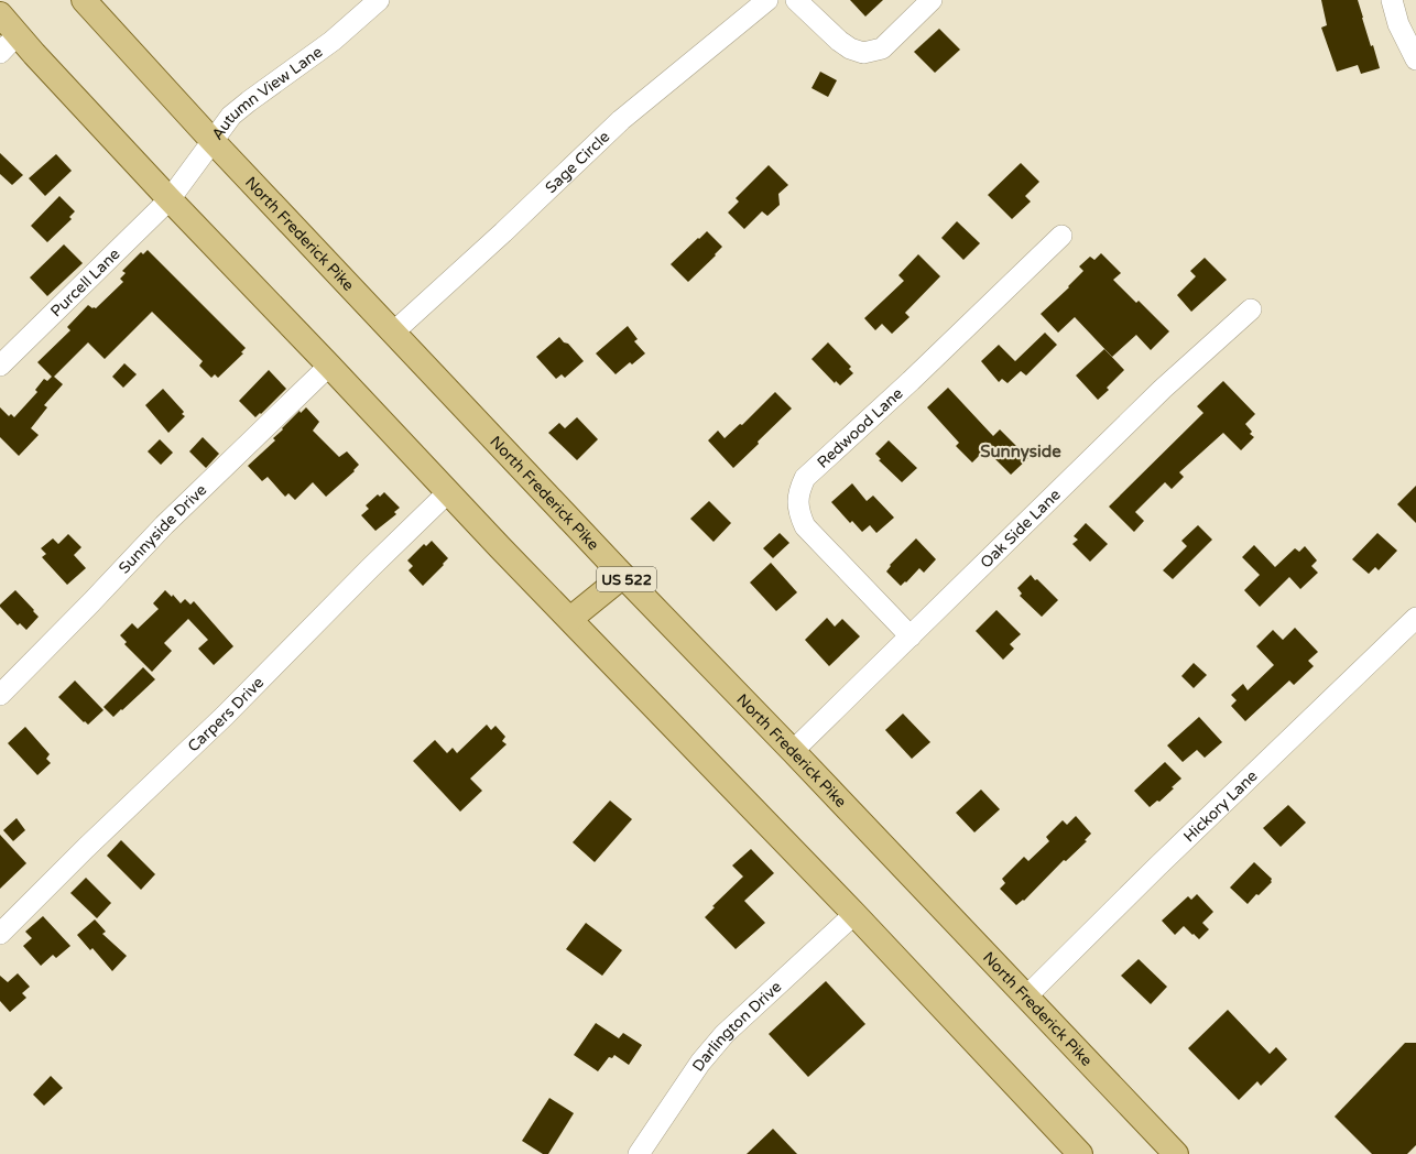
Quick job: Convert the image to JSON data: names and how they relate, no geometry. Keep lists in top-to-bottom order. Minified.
{"streets":{"main road":["North Frederick Pike","US 522"],"street":["Autumn View Lane","Sage Circle","Purcell Lane","Redwood Lane","Sunnyside Drive","Oak Side Lane","Carpers Drive","Hickory Lane","Darlington Drive"]},"crossings":[["Autumn View Lane","North Frederick Pike"],["Autumn View Lane","Purcell Lane"],["Sage Circle","North Frederick Pike"],["North Frederick Pike","Oak Side Lane"],["North Frederick Pike","Hickory Lane"],["Redwood Lane","Oak Side Lane"]],"districts":["Sunnyside"]}
